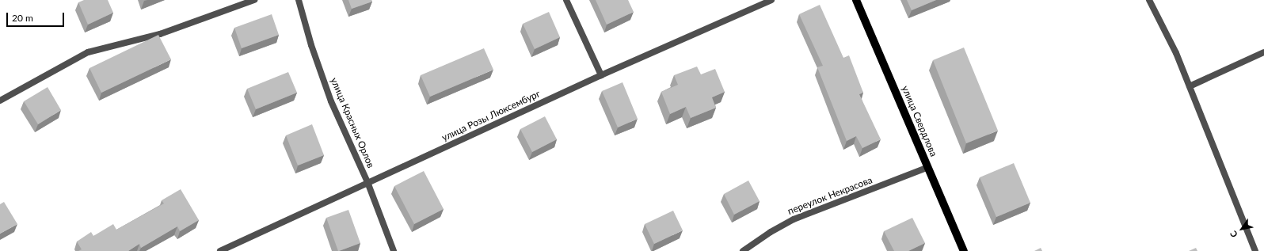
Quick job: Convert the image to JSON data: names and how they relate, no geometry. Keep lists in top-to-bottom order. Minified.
{"streets":{"main road":["улица Свердлова"],"street":["улица Розы Люксембург","улица Красных Орлов","переулок Некрасова"]},"crossings":[["улица Розы Люксембург","улица Красных Орлов"],["улица Свердлова","переулок Некрасова"]],"scale_bar":"20 m","north":"bottom left"}
